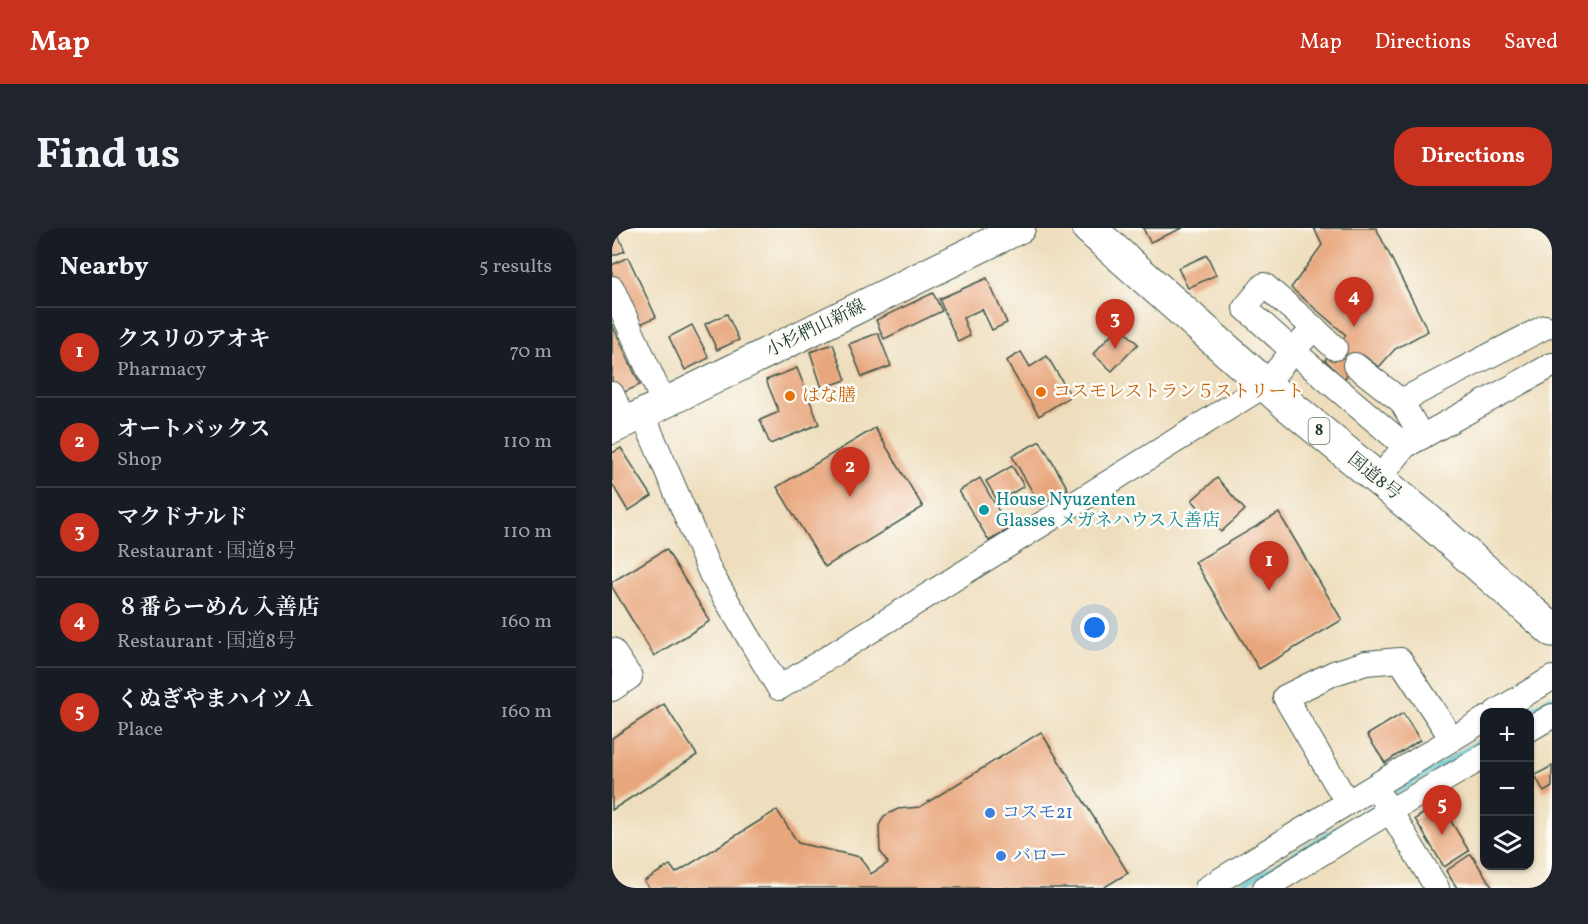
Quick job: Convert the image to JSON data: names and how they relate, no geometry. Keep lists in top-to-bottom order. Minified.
{"streets":{"highway":["8","国道8号"],"main road":["小杉椚山新線"]},"places":["コスモレストラン５ストリート","はな膳","House Nyuzenten Glasses メガネハウス入善店","コスモ21","バロー"],"page":{"header":"Map","nav":["Map","Directions","Saved"],"title":"Find us","buttons":"Directions","heading":["Nearby","5 results"],"pins":["4","3","2","1","5"],"list":[{"mark":"1","name":"クスリのアオキ","note":"Pharmacy","value":"70 m"},{"mark":"2","name":"オートバックス","note":"Shop","value":"110 m"},{"mark":"3","name":"マクドナルド","note":"Restaurant · 国道8号","value":"110 m"},{"mark":"4","name":"８番らーめん 入善店","note":"Restaurant · 国道8号","value":"160 m"},{"mark":"5","name":"くぬぎやまハイツＡ","note":"Place","value":"160 m"}],"map_buttons":["+","−"]}}
